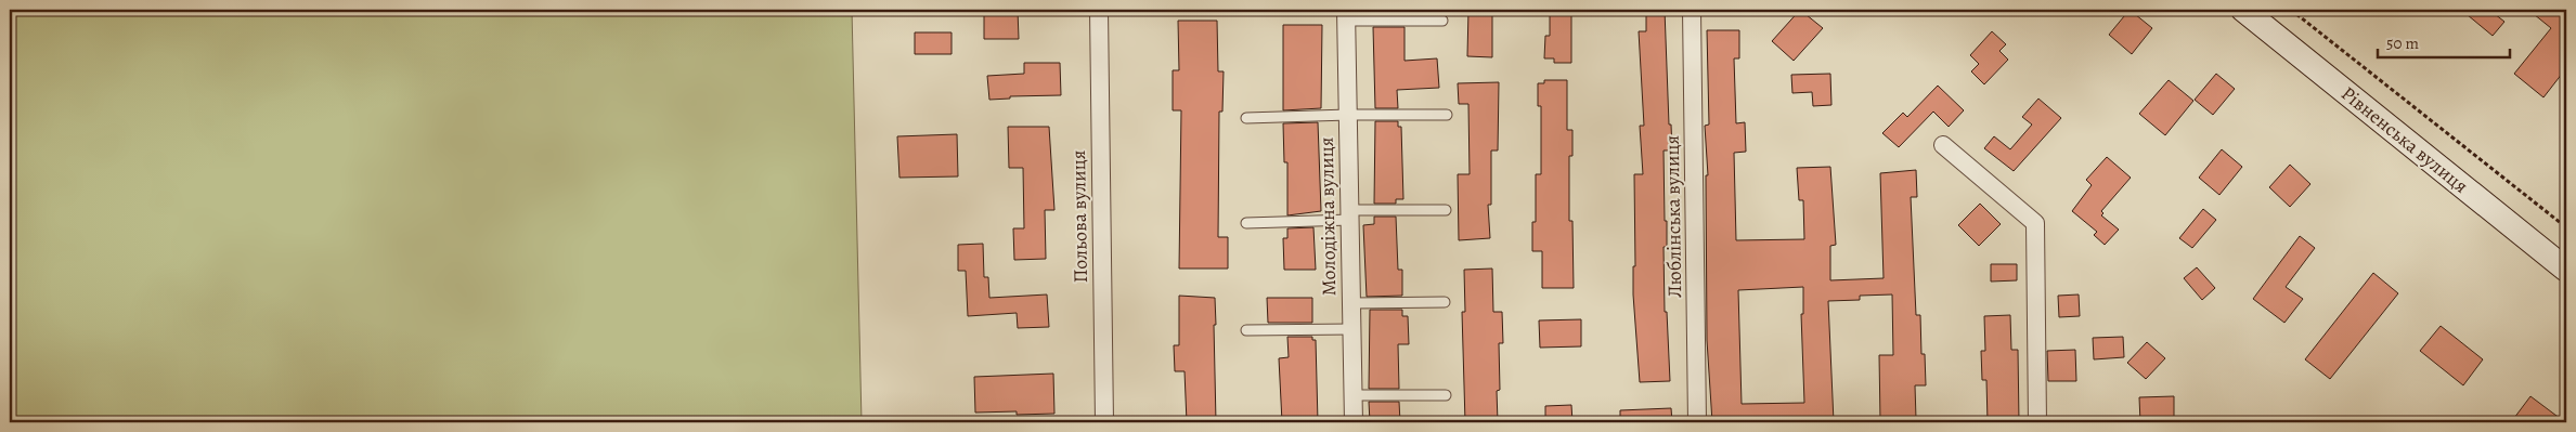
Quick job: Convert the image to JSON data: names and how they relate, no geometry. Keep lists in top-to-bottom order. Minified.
{"streets":{"main road":["Рівненська вулиця"],"street":["Польова вулиця","Молодіжна вулиця","Люблінська вулиця"]},"scale_bar":"50 m"}
